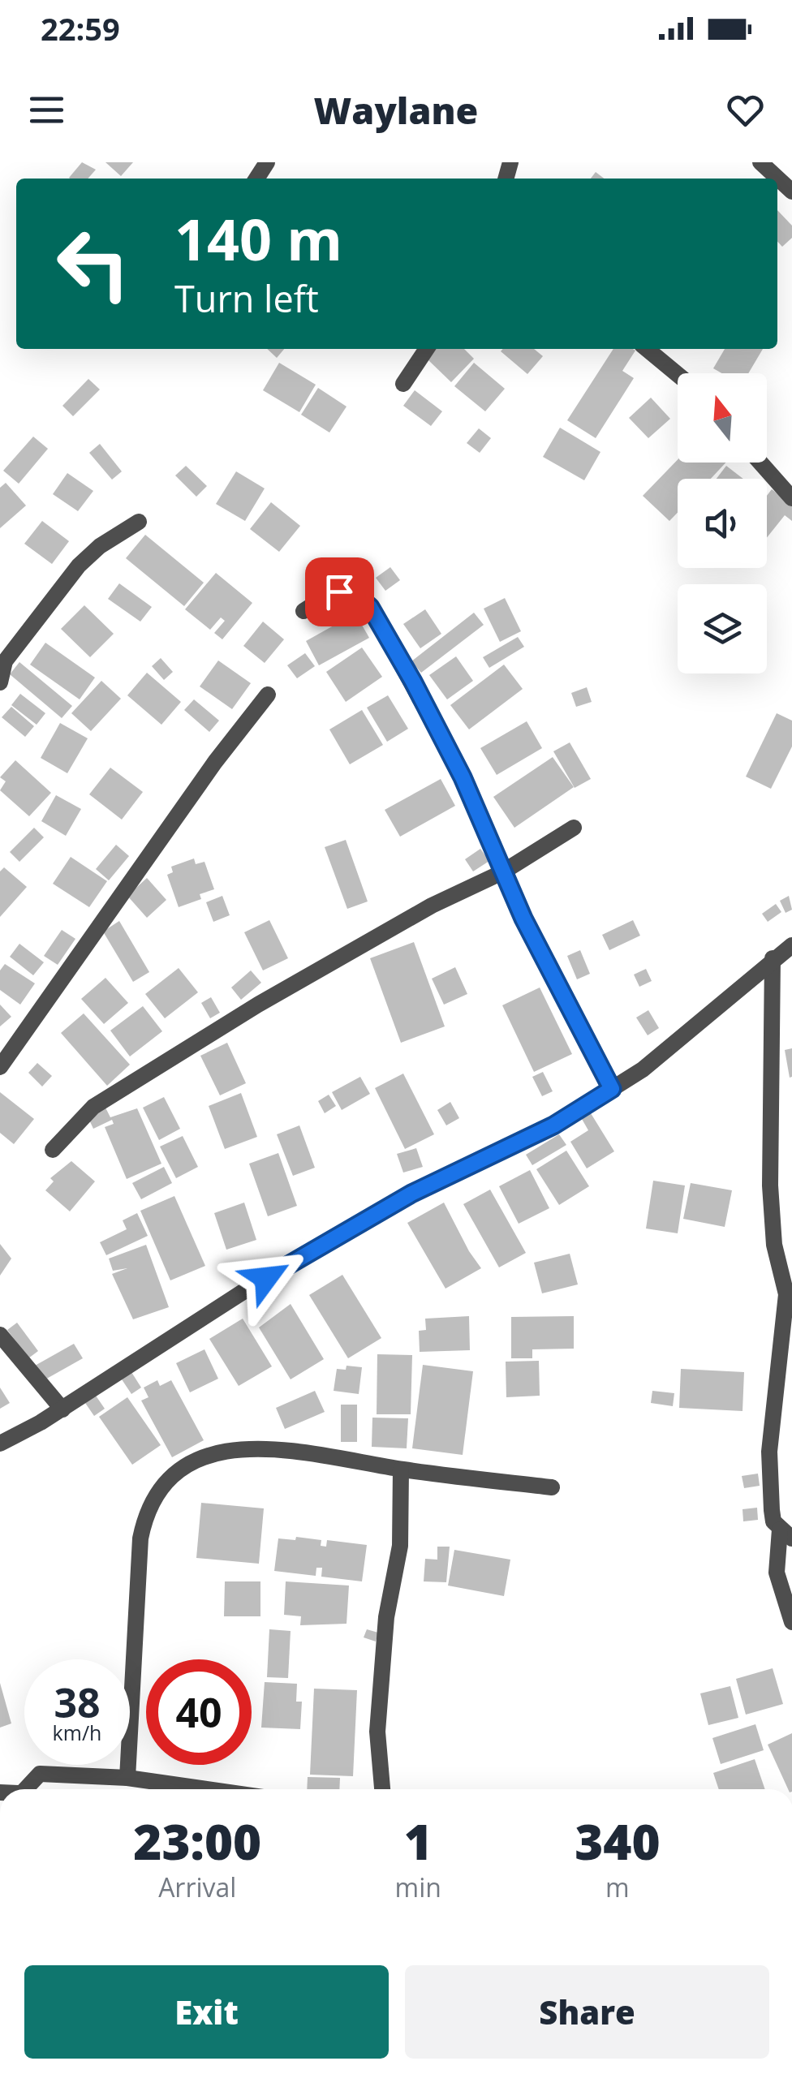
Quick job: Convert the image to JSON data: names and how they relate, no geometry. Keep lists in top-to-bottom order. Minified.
{"north":"top","page":{"status":"22:59","header":"Waylane","turn":["140 m","Turn left"],"speed":"38 km/h","limit":"40","eta":["23:00","Arrival","1","min","340","m"],"buttons":["Exit","Share"]}}
